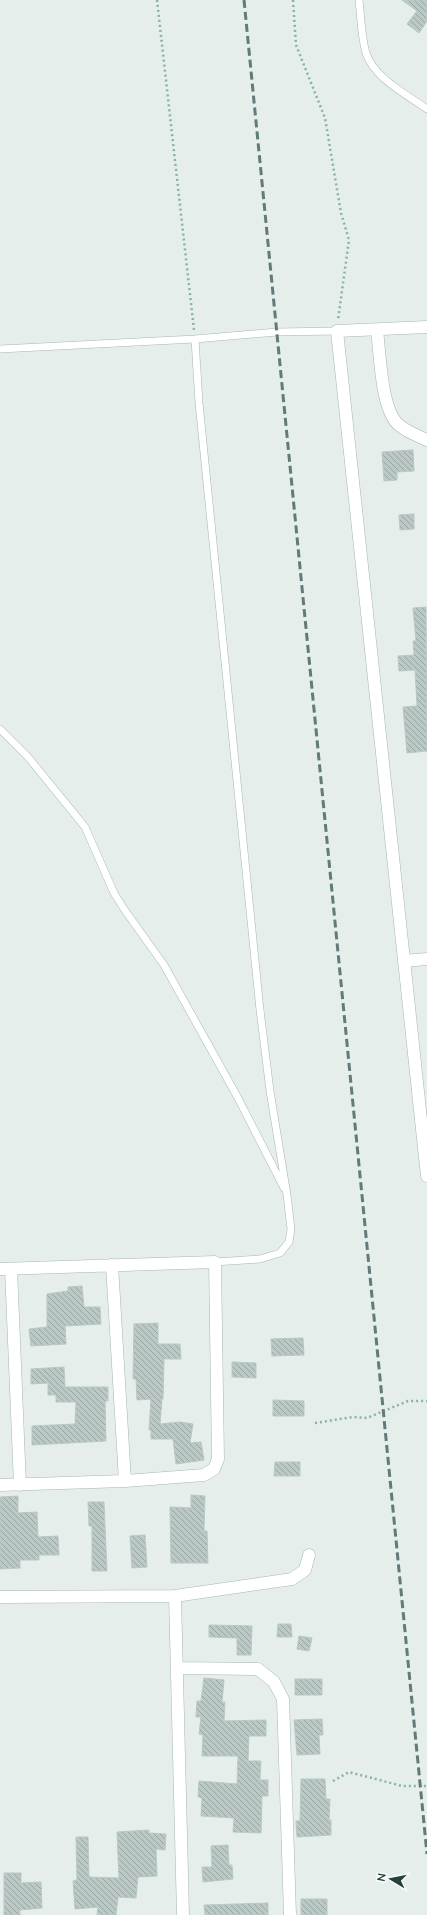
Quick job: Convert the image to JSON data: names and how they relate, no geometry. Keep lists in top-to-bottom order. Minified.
{"north":"left"}
